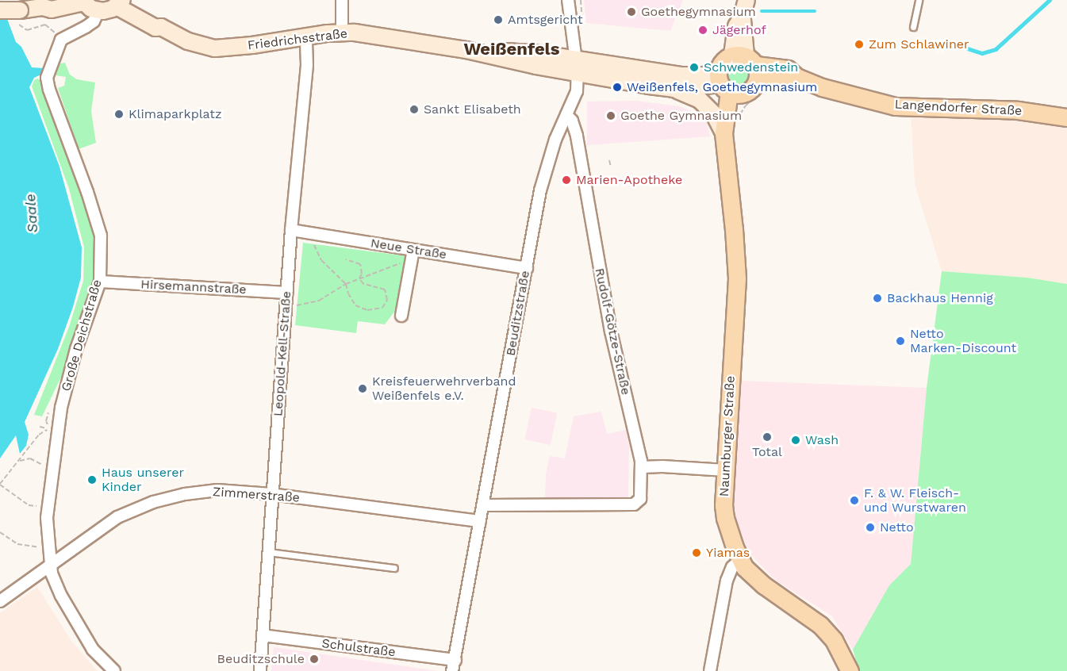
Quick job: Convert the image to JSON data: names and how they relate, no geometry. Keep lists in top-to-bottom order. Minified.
{"streets":{"main road":["Friedrichsstraße","Langendorfer Straße","Naumburger Straße"],"street":["Neue Straße","Hirsemannstraße","Beuditzstraße","Rudolf-Götze-Straße","Große Deichstraße","Leopold-Kell-Straße","Zimmerstraße","Schulstraße"]},"crossings":[["Friedrichsstraße","Beuditzstraße"],["Friedrichsstraße","Leopold-Kell-Straße"],["Friedrichsstraße","Naumburger Straße"],["Neue Straße","Beuditzstraße"],["Neue Straße","Leopold-Kell-Straße"],["Hirsemannstraße","Große Deichstraße"],["Hirsemannstraße","Leopold-Kell-Straße"],["Beuditzstraße","Rudolf-Götze-Straße"],["Beuditzstraße","Zimmerstraße"],["Beuditzstraße","Schulstraße"],["Große Deichstraße","Zimmerstraße"],["Leopold-Kell-Straße","Zimmerstraße"],["Leopold-Kell-Straße","Schulstraße"]],"districts":["Weißenfels"],"water":["Saale"],"places":["Goethegymnasium","Amtsgericht","Jägerhof","Zum Schlawiner","Schwedenstein","Weißenfels, Goethegymnasium","Sankt Elisabeth","Klimaparkplatz","Goethe Gymnasium","Marien-Apotheke","Backhaus Hennig","Netto Marken-Discount","Kreisfeuerwehrverband Weißenfels e.V.","Total","Wash","Haus unserer Kinder","F. & W. Fleisch- und Wurstwaren","Netto","Yiamas","Beuditzschule"]}
